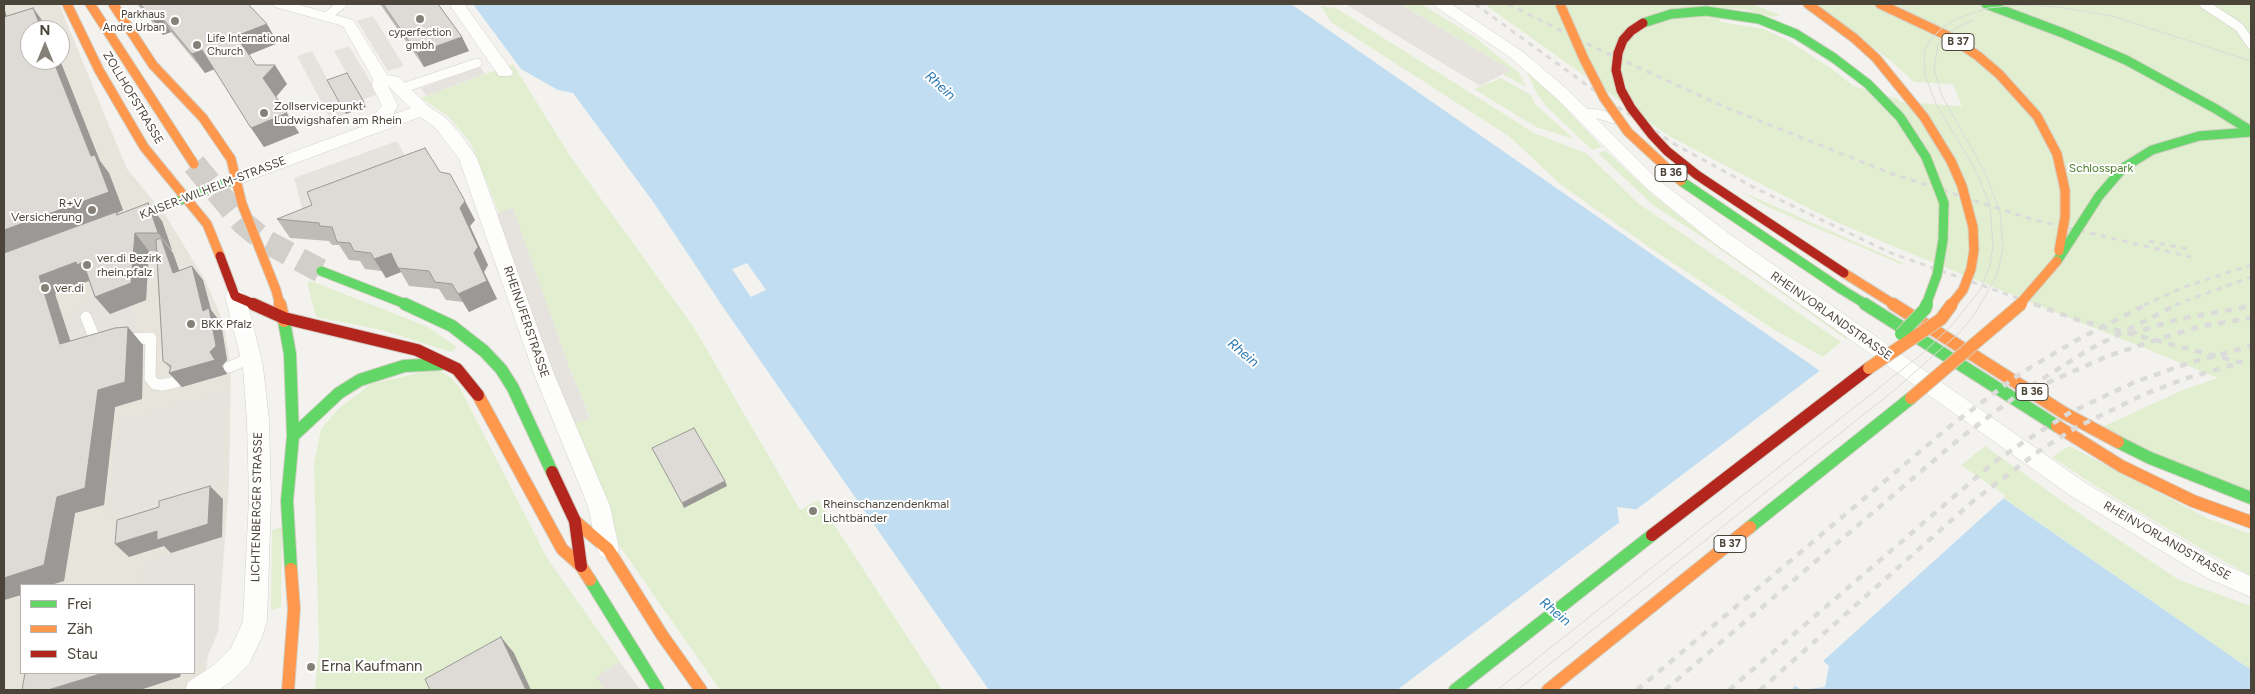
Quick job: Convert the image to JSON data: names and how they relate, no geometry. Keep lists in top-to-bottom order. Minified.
{"streets":{"main road":["B 37","ZOLLHOFSTRASSE","B 36","KAISER-WILHELM-STRASSE","RHEINUFERSTRASSE","LICHTENBERGER STRASSE"],"street":["RHEINVORLANDSTRASSE"]},"crossings":[["ZOLLHOFSTRASSE","KAISER-WILHELM-STRASSE"],["ZOLLHOFSTRASSE","LICHTENBERGER STRASSE"],["KAISER-WILHELM-STRASSE","RHEINUFERSTRASSE"],["KAISER-WILHELM-STRASSE","LICHTENBERGER STRASSE"]],"water":["Rhein"],"parks":["Schlosspark"],"places":["cyperfection gmbh","Parkhaus Andre Urban","Life International Church","Zollservicepunkt Ludwigshafen am Rhein","R+V Versicherung","ver.di Bezirk rhein.pfalz","ver.di","BKK Pfalz","Rheinschanzendenkmal Lichtbänder","Erna Kaufmann"],"legend":["Frei","Zäh","Stau"],"north":"top"}
